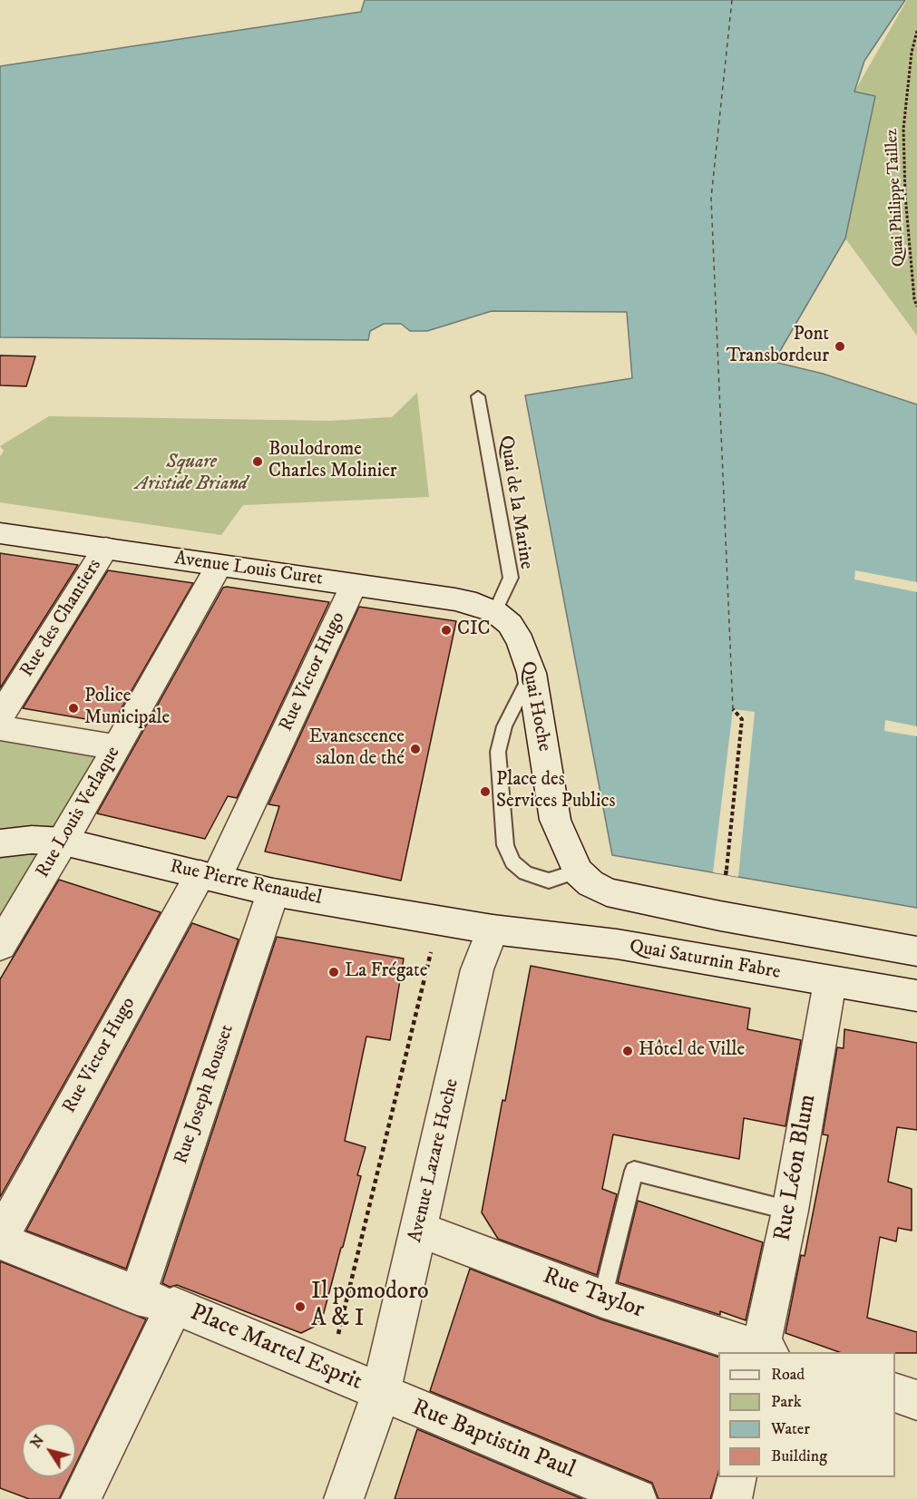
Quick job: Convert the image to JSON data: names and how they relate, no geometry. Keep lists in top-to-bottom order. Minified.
{"streets":{"street":["Avenue Louis Curet","Rue des Chantiers","Rue Victor Hugo","Quai Hoche","Rue Louis Verlaque","Rue Pierre Renaudel","Quai Saturnin Fabre","Rue Joseph Rousset","Avenue Lazare Hoche","Rue Léon Blum","Rue Taylor","Place Martel Esprit","Rue Baptistin Paul"],"lane":["Quai de la Marine"],"path":["Quai Philippe Taillez"]},"crossings":[["Quai de la Marine","Avenue Louis Curet"],["Quai de la Marine","Quai Hoche"],["Avenue Louis Curet","Rue des Chantiers"],["Avenue Louis Curet","Rue Victor Hugo"],["Avenue Louis Curet","Quai Hoche"],["Avenue Louis Curet","Rue Louis Verlaque"],["Rue Victor Hugo","Rue Pierre Renaudel"],["Rue Louis Verlaque","Rue Pierre Renaudel"],["Rue Pierre Renaudel","Quai Saturnin Fabre"],["Rue Pierre Renaudel","Rue Joseph Rousset"],["Rue Pierre Renaudel","Avenue Lazare Hoche"],["Quai Saturnin Fabre","Avenue Lazare Hoche"],["Quai Saturnin Fabre","Rue Léon Blum"],["Avenue Lazare Hoche","Rue Taylor"],["Avenue Lazare Hoche","Place Martel Esprit"],["Avenue Lazare Hoche","Rue Baptistin Paul"],["Rue Léon Blum","Rue Taylor"],["Place Martel Esprit","Rue Baptistin Paul"]],"parks":["Square Aristide Briand"],"places":["Pont Transbordeur","Boulodrome Charles Molinier","CIC","Police Municipale","Evanescence salon de thé","Place des Services Publics","La Frégate","Hôtel de Ville","Il pomodoro A & I"],"legend":["Road","Park","Water","Building"],"north":"top left"}
